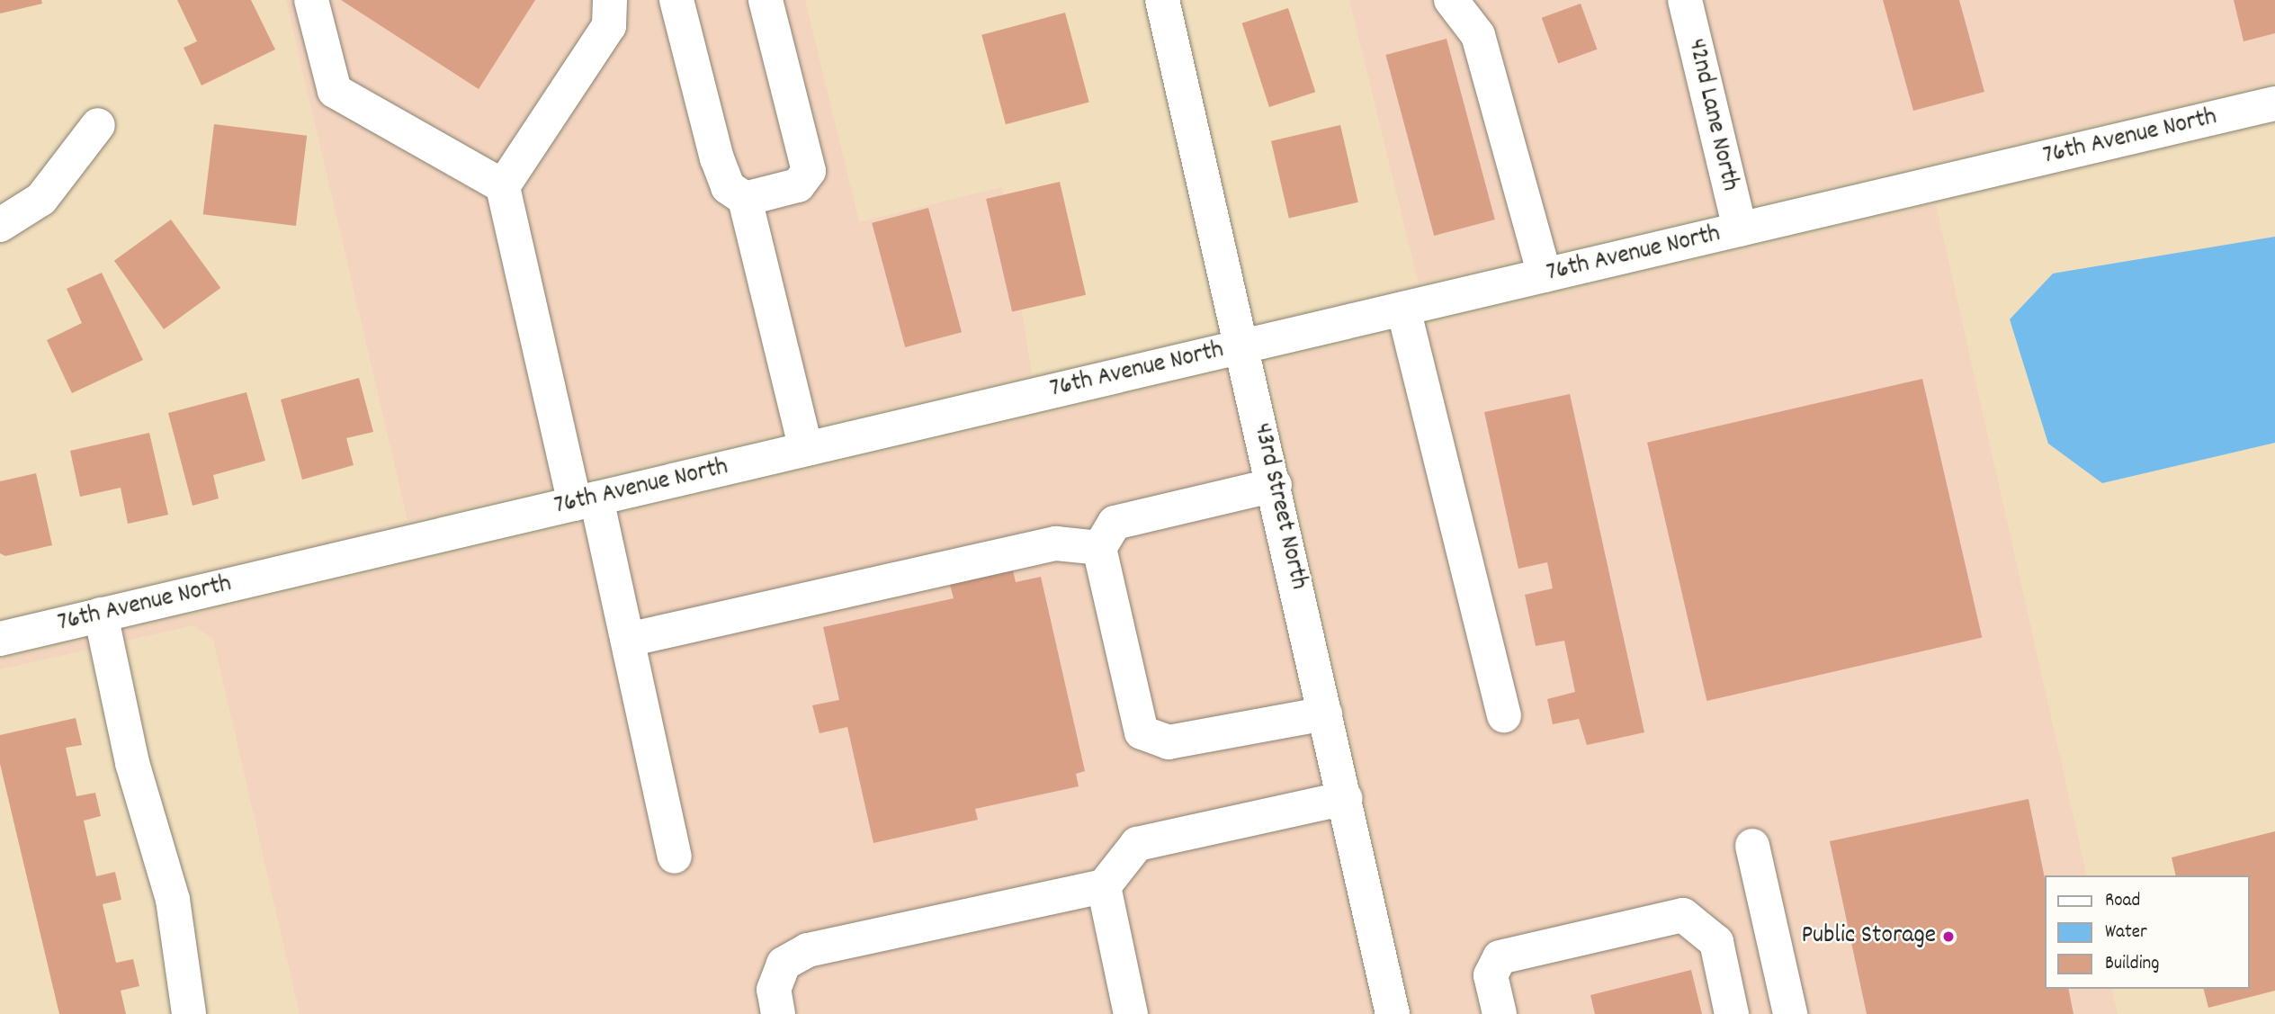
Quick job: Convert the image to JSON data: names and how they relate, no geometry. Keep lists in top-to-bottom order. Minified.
{"streets":{"street":["42nd Lane North","76th Avenue North","43rd Street North"]},"crossings":[["42nd Lane North","76th Avenue North"],["76th Avenue North","43rd Street North"]],"places":["Public Storage"],"legend":["Road","Water","Building"]}
